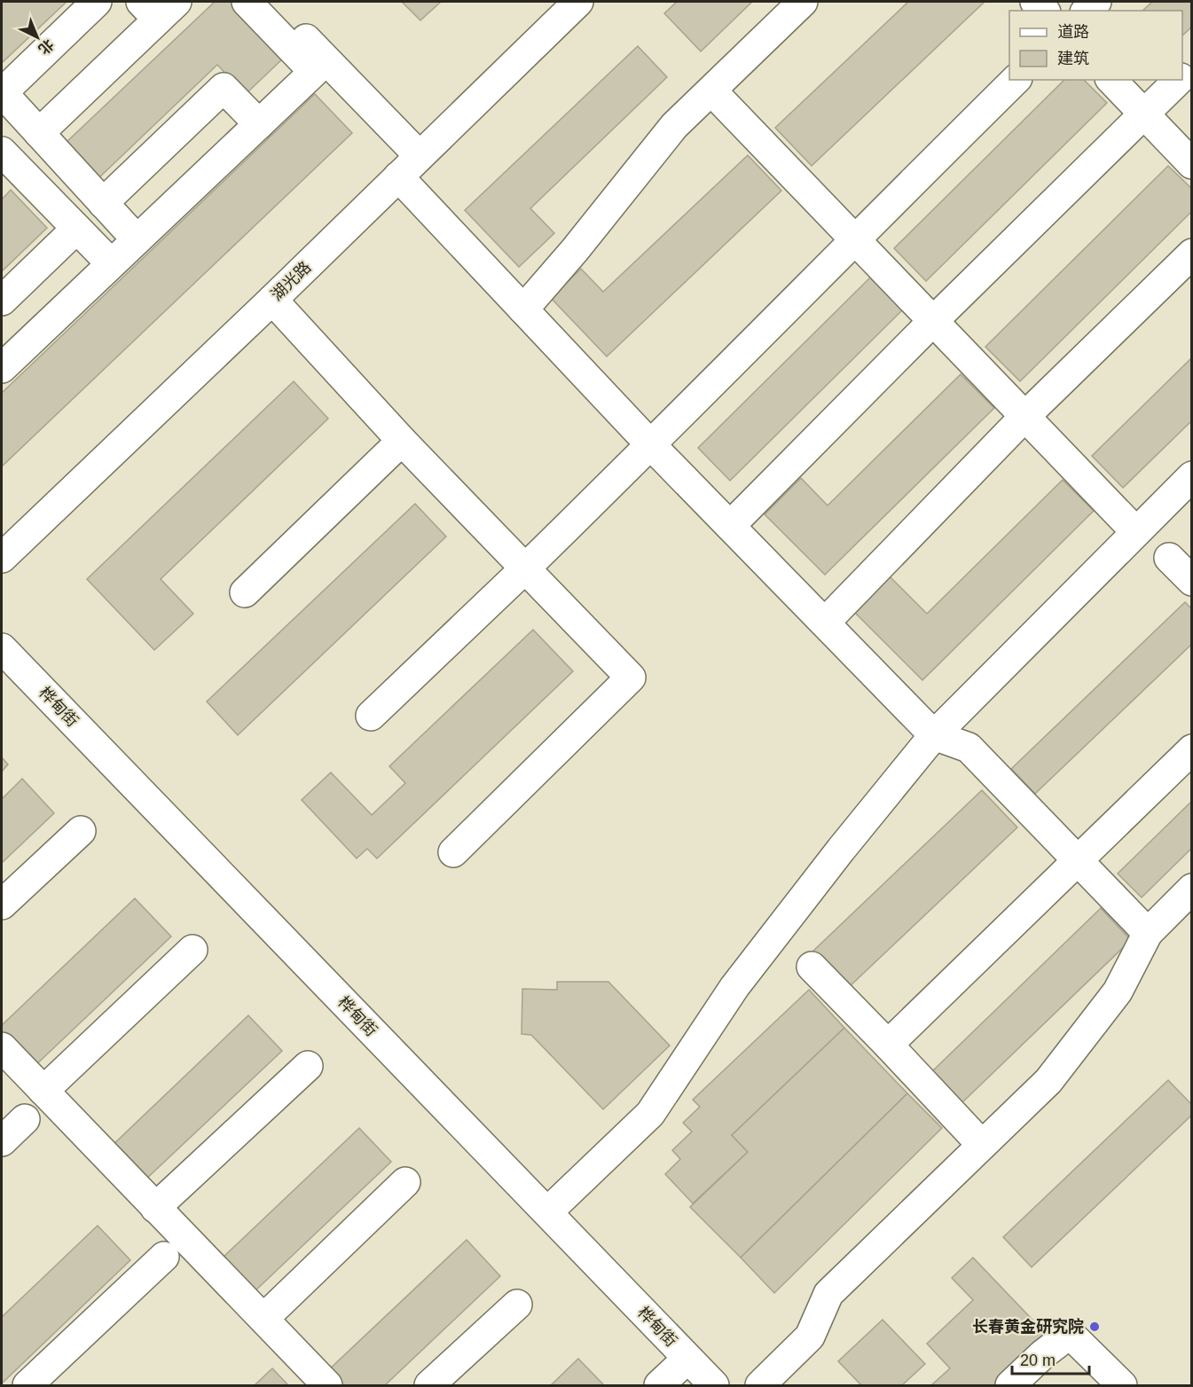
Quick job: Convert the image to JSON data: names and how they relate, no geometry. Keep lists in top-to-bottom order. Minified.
{"streets":{"street":["湖光路","桦甸街"]},"places":["长春黄金研究院"],"legend":["道路","建筑"],"scale_bar":"20 m","north":"bottom right"}
